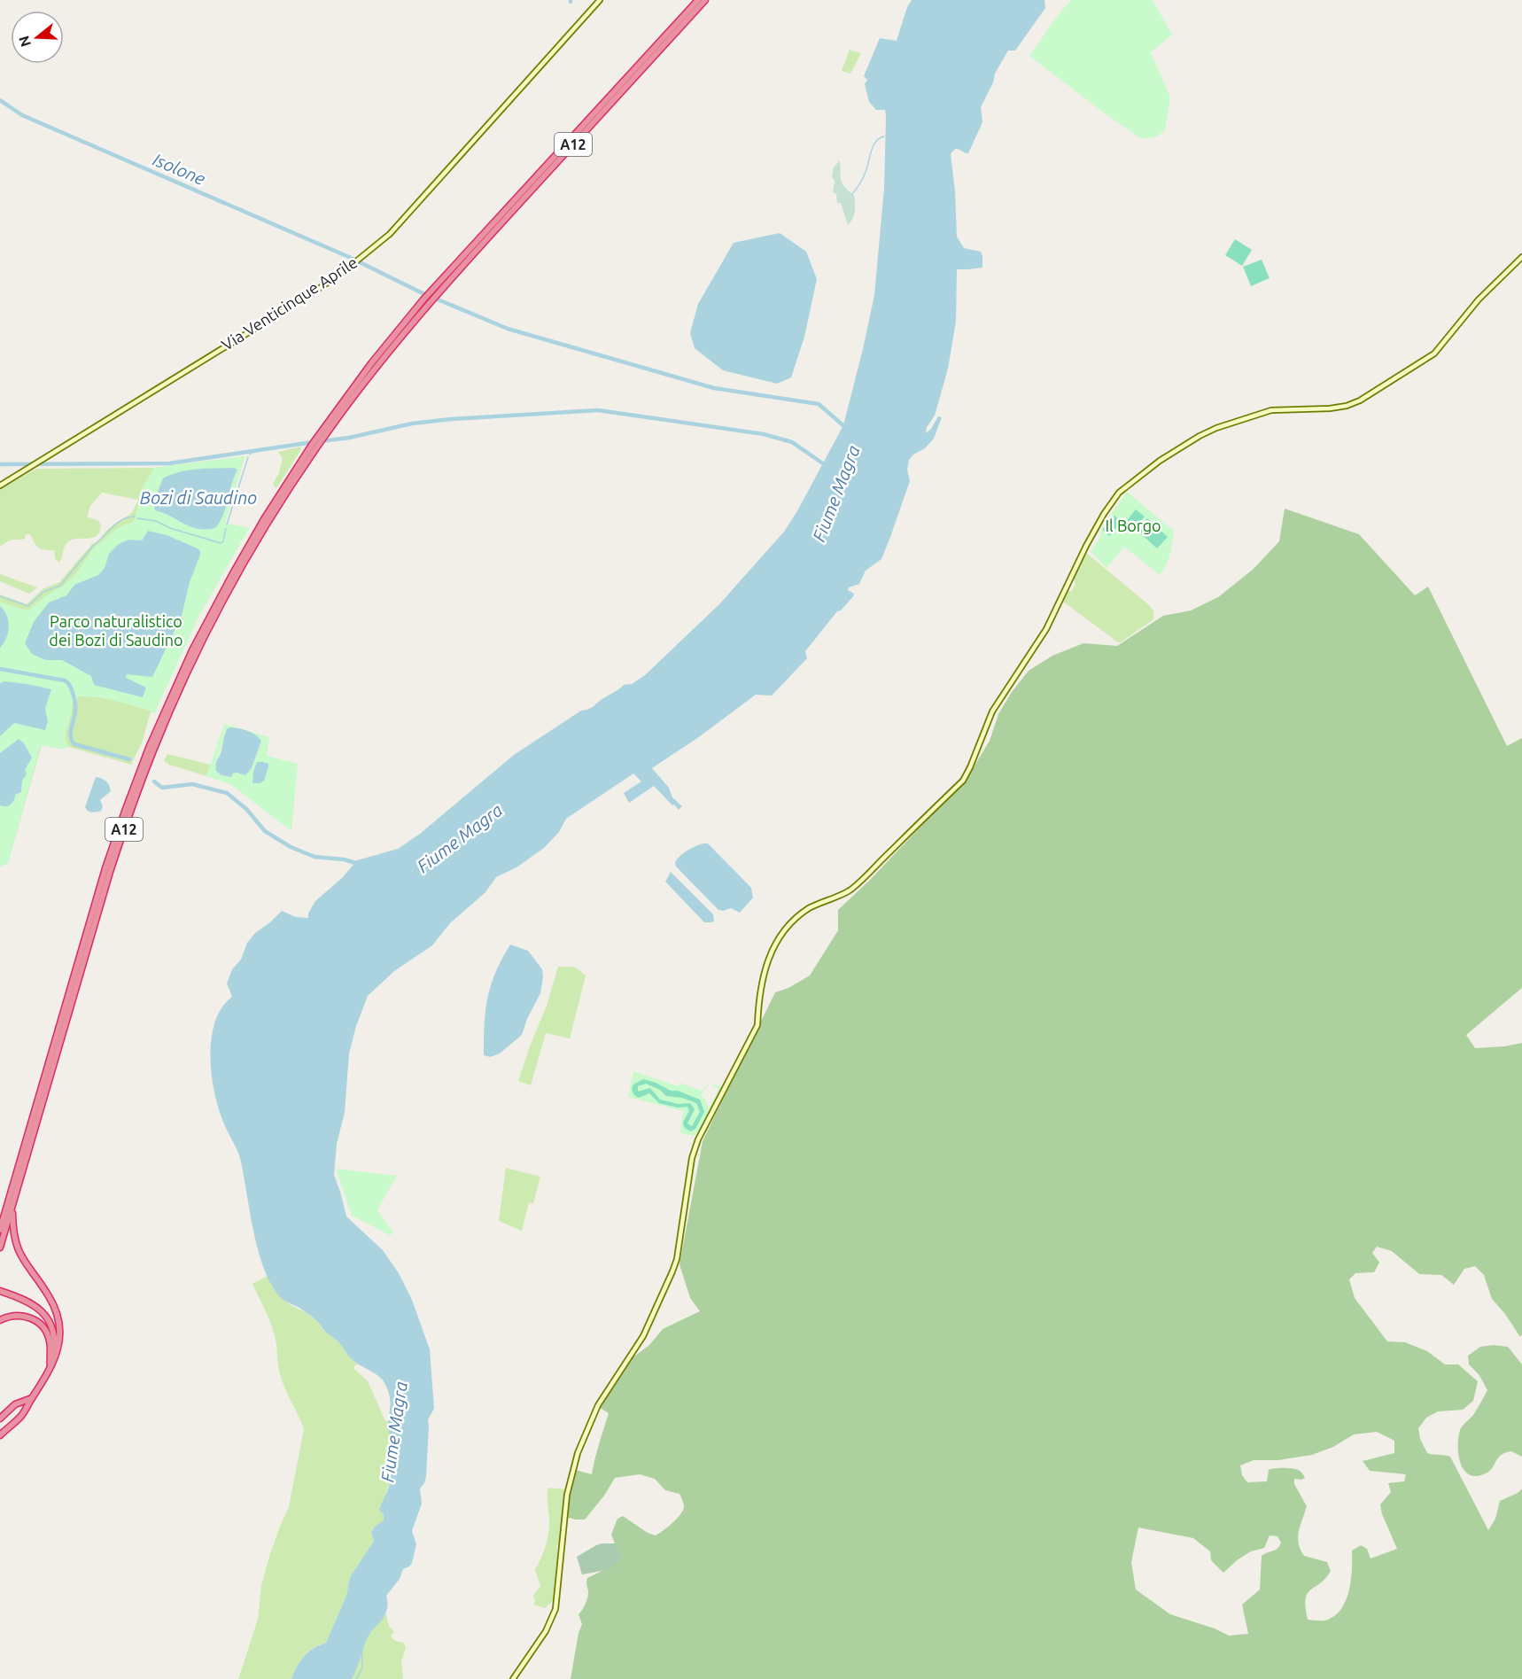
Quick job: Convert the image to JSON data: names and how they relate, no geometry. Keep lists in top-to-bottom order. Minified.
{"streets":{"highway":["A12"],"main road":["Via Venticinque Aprile"]},"water":["Isolone","Fiume Magra","Bozi di Saudino"],"parks":["Il Borgo","Parco naturalistico dei Bozi di Saudino"],"north":"left"}
